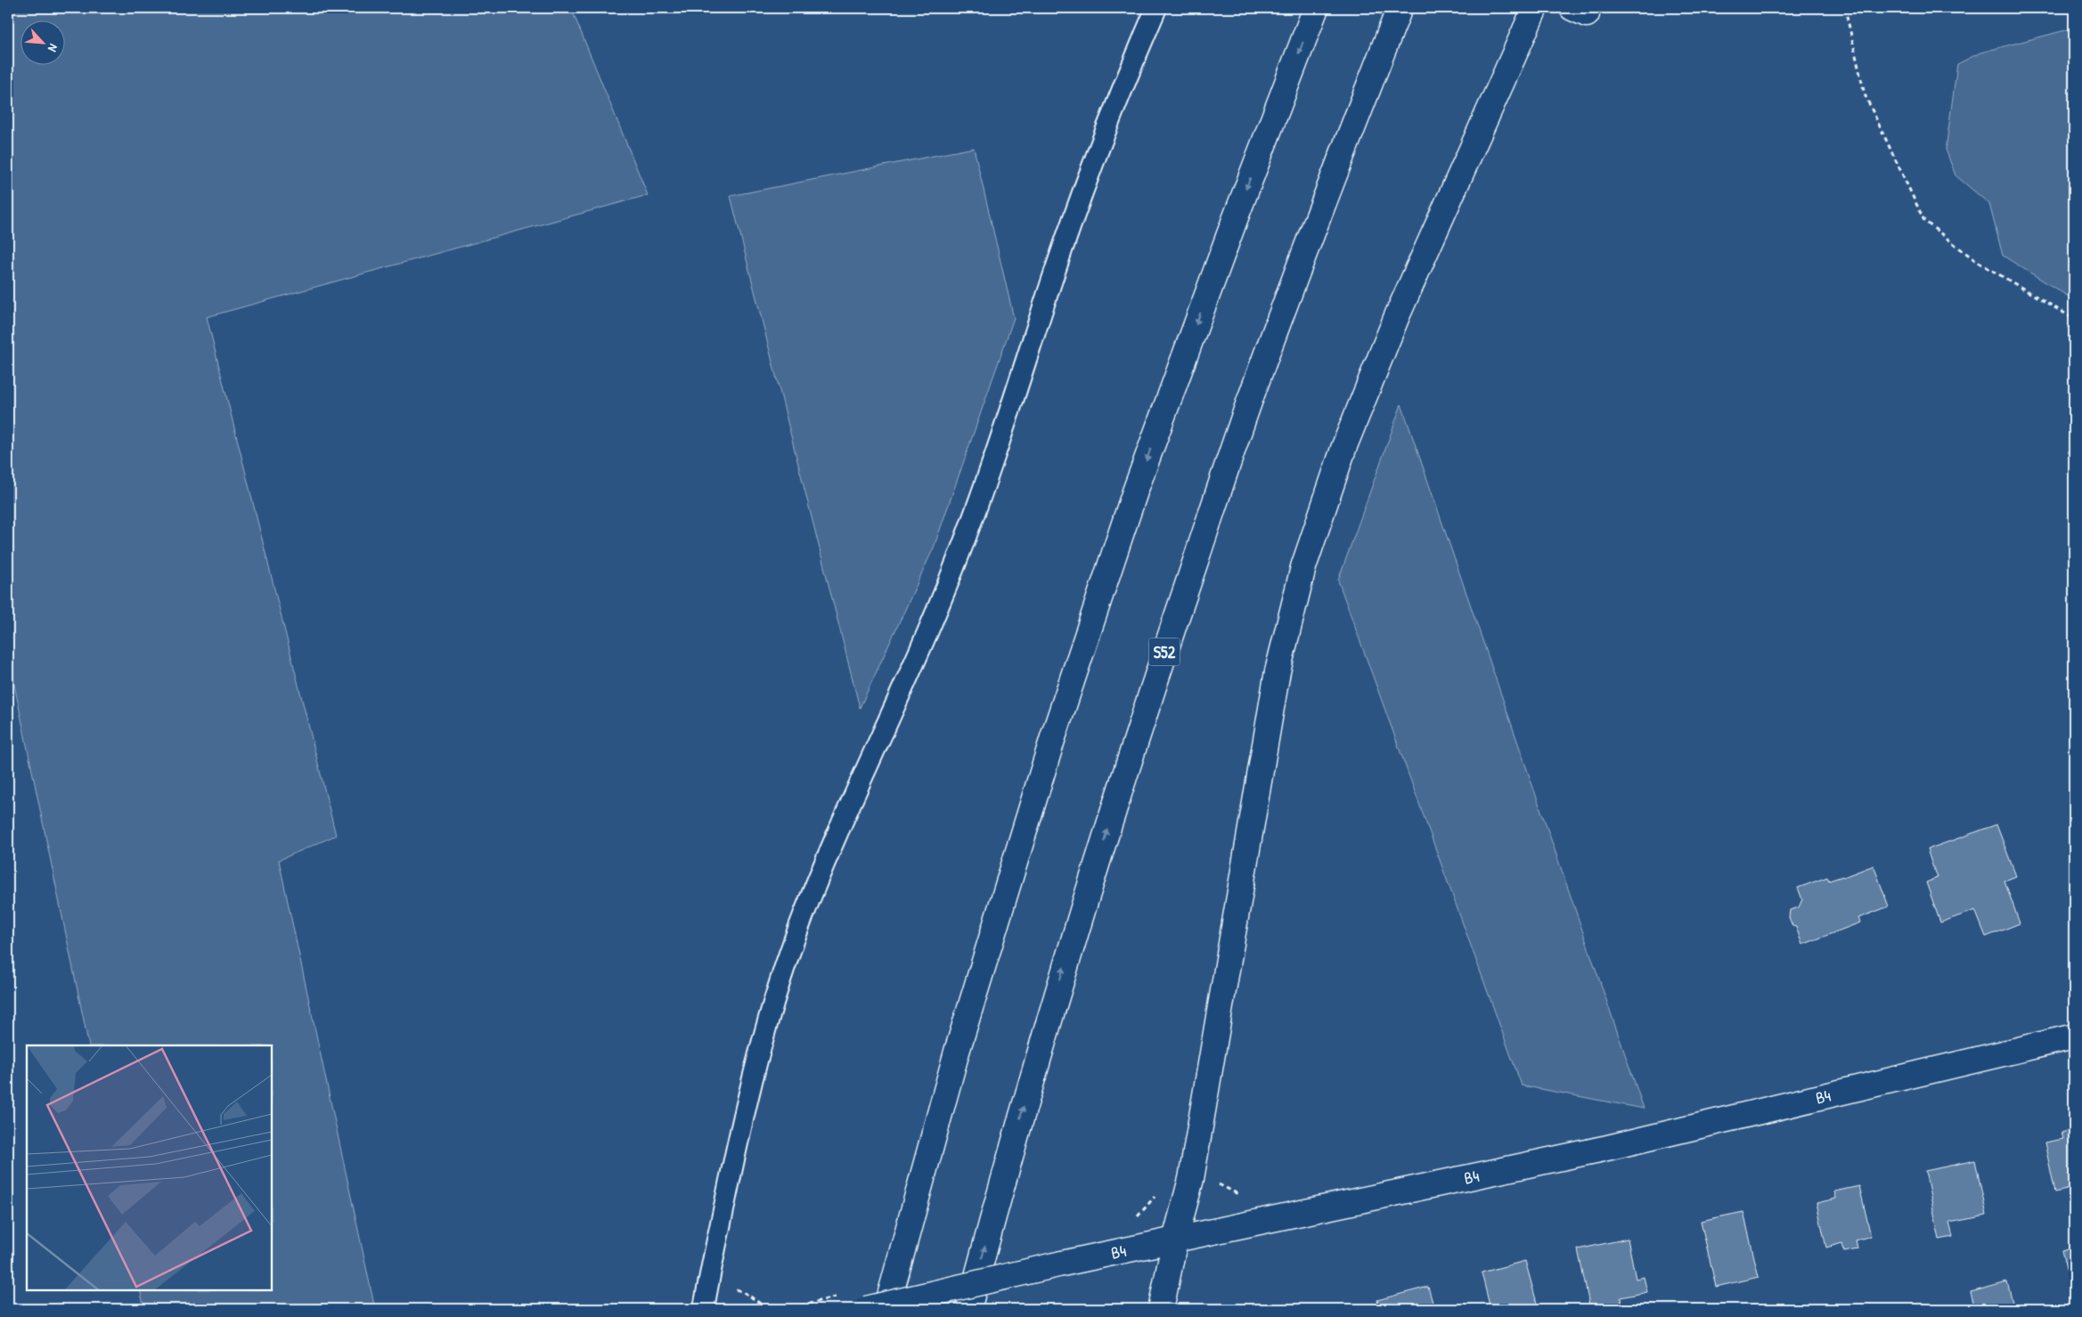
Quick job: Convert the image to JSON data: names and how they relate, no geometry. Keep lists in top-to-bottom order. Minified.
{"streets":{"main road":["S52","B4"]},"north":"bottom right"}
